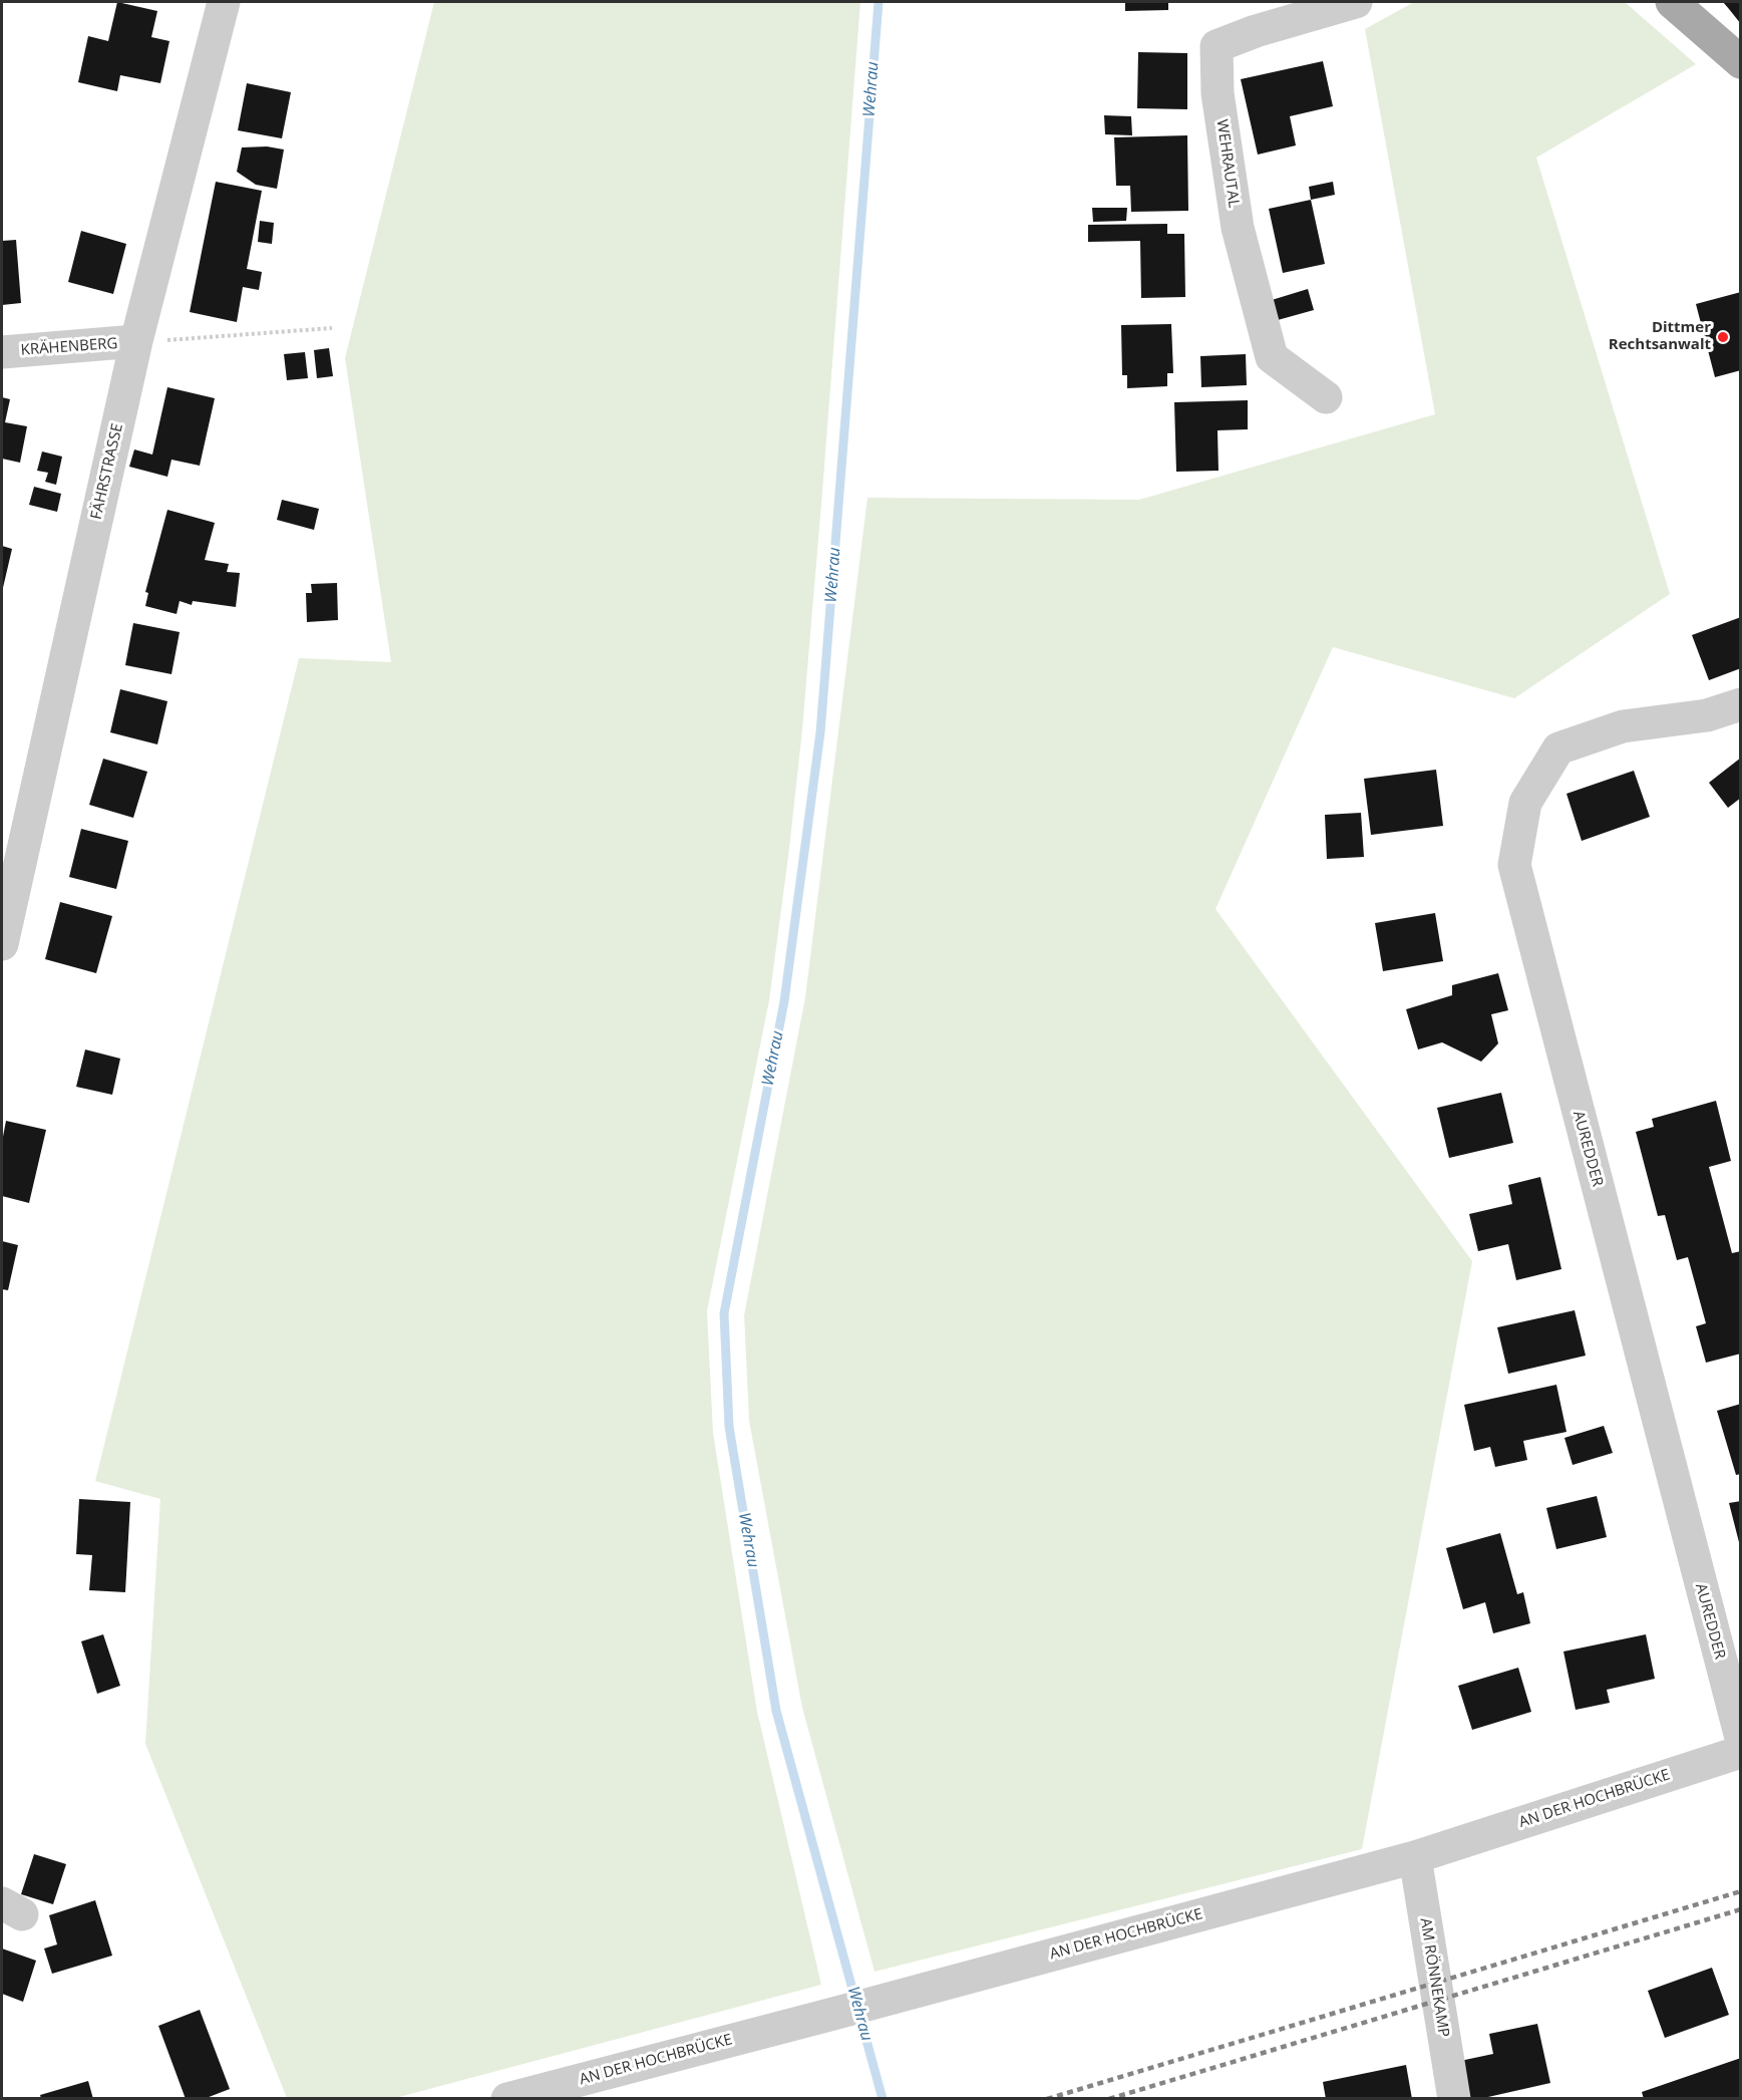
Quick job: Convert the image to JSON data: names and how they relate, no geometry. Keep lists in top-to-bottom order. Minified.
{"streets":{"street":["WEHRAUTAL","KRÄHENBERG","FÄHRSTRASSE","AUREDDER","AN DER HOCHBRÜCKE","AM RÖNNEKAMP"]},"crossings":[["KRÄHENBERG","FÄHRSTRASSE"],["AN DER HOCHBRÜCKE","AM RÖNNEKAMP"]],"water":["Wehrau"],"places":["Dittmer Rechtsanwalt"]}
